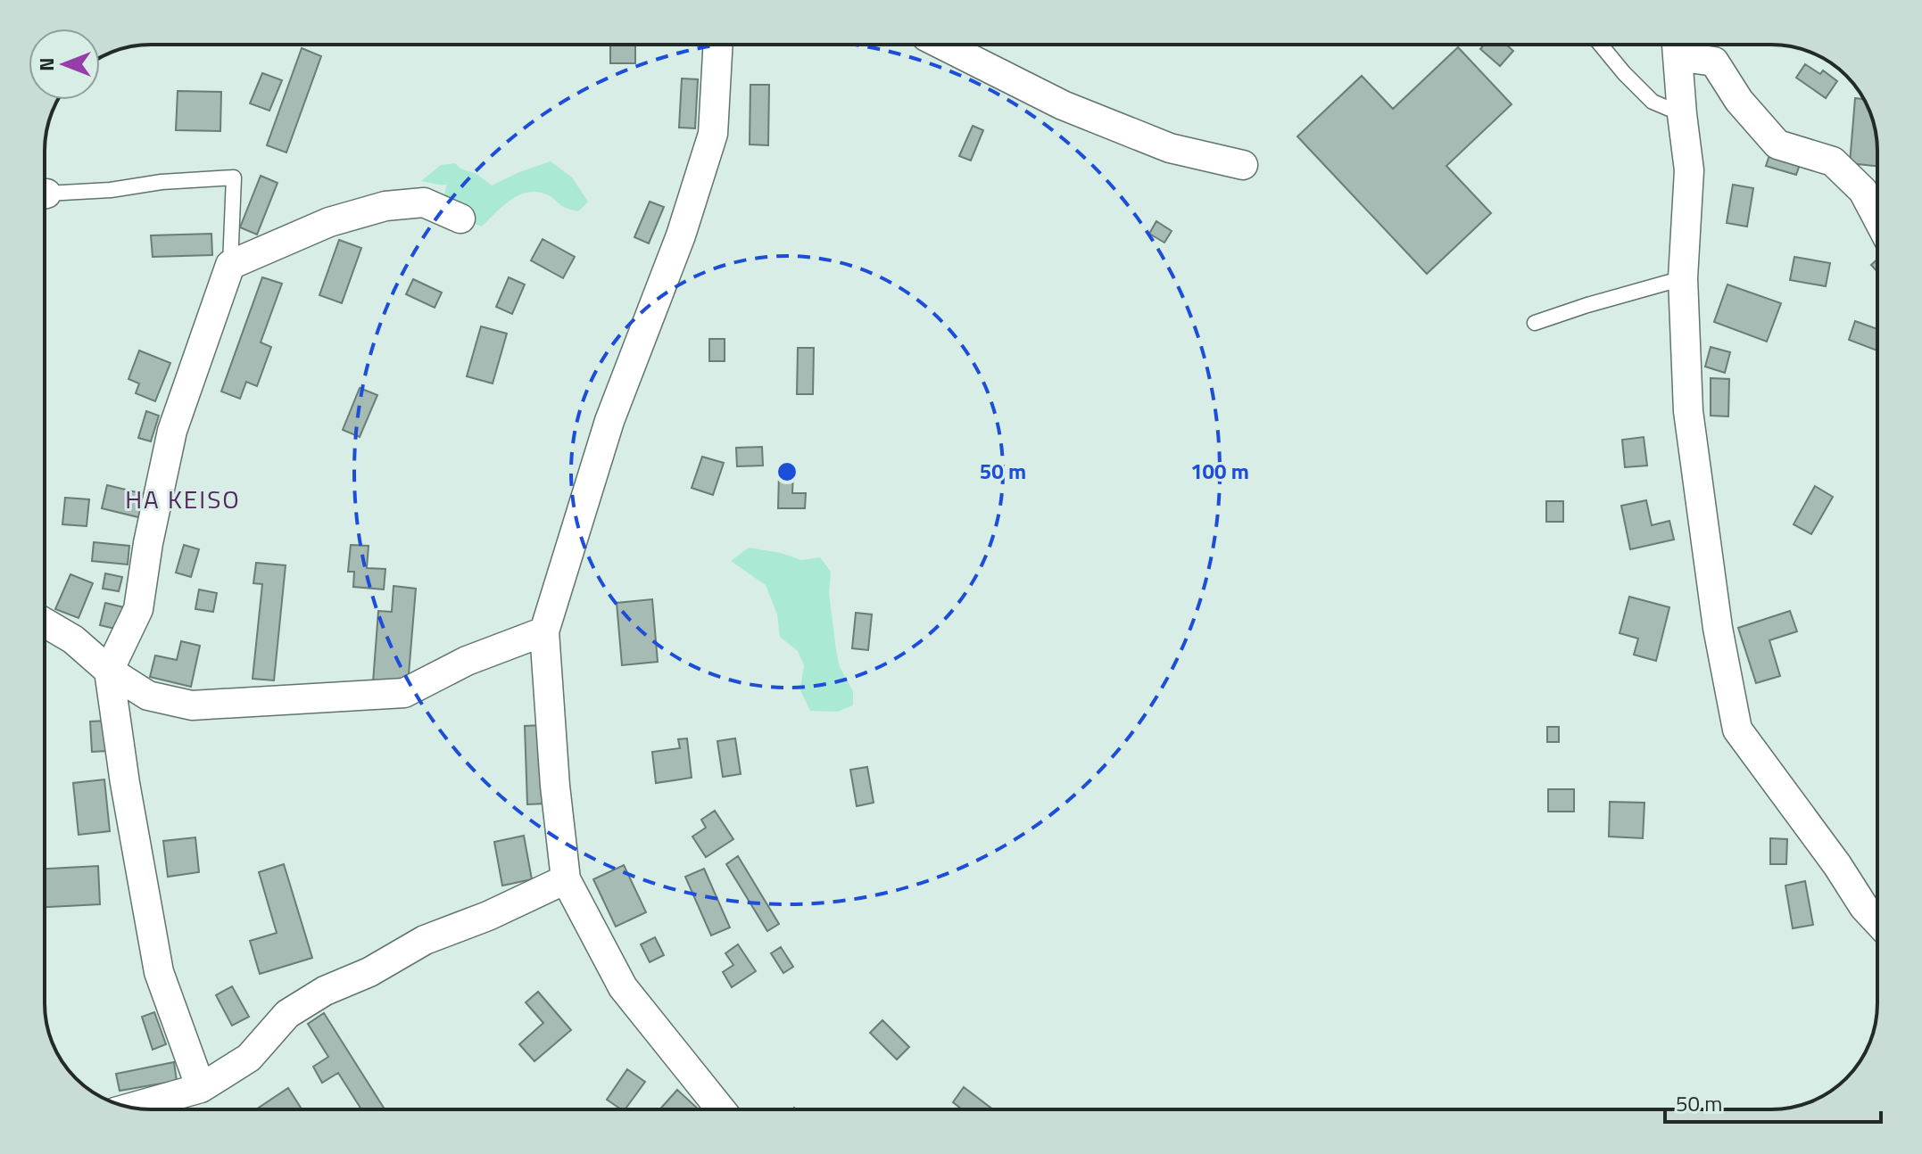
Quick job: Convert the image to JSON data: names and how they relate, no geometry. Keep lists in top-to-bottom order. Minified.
{"districts":["HA KEISO"],"scale_bar":"50 m","north":"left","rings":["50 m","100 m"]}
